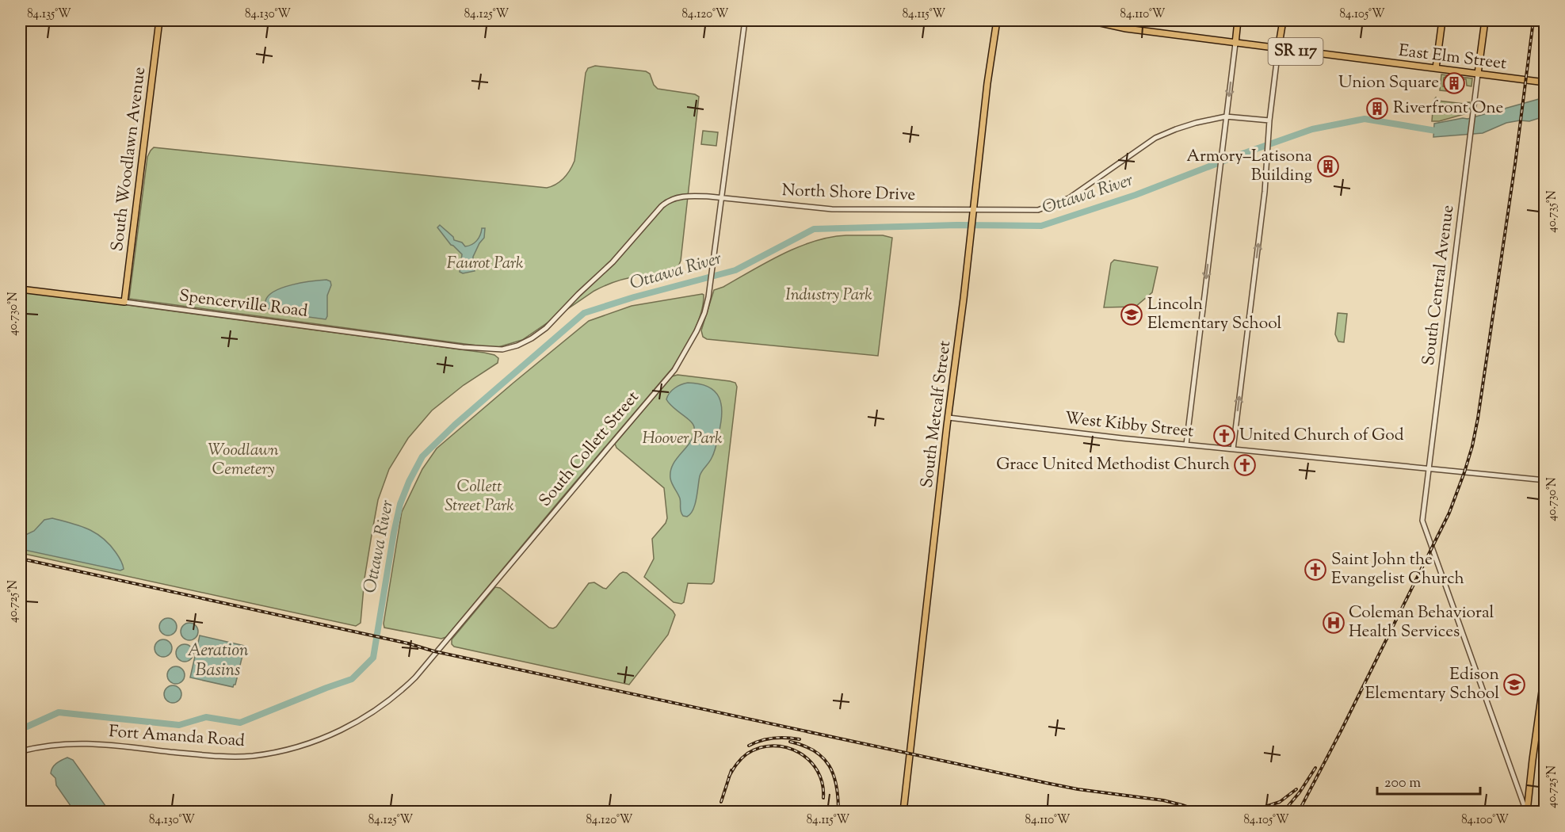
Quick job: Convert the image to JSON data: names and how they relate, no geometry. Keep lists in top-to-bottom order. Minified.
{"streets":{"main road":["SR 117","East Elm Street","South Woodlawn Avenue","South Central Avenue","Spencerville Road","South Metcalf Street"],"street":["North Shore Drive","West Kibby Street","South Collett Street","Fort Amanda Road"]},"crossings":[["SR 117","East Elm Street"],["East Elm Street","South Central Avenue"],["South Woodlawn Avenue","Spencerville Road"],["North Shore Drive","Spencerville Road"],["North Shore Drive","South Metcalf Street"],["North Shore Drive","South Collett Street"],["South Central Avenue","West Kibby Street"],["South Metcalf Street","West Kibby Street"],["South Collett Street","Fort Amanda Road"]],"water":["Ottawa River","Aeration Basins"],"parks":["Faurot Park","Industry Park","Hoover Park","Woodlawn Cemetery","Collett Street Park"],"places":{"building":["Union Square","Riverfront One","Armory–Latisona Building"],"school or university":["Lincoln Elementary School","Edison Elementary School"],"church":["United Church of God","Grace United Methodist Church","Saint John the Evangelist Church"],"hospital":["Coleman Behavioral Health Services"]},"scale_bar":"200 m","coordinates":["84.135°W","84.130°W","84.125°W","84.120°W","84.115°W","84.110°W","84.105°W","40.735°N","40.730°N","40.725°N","84.100°W"]}
